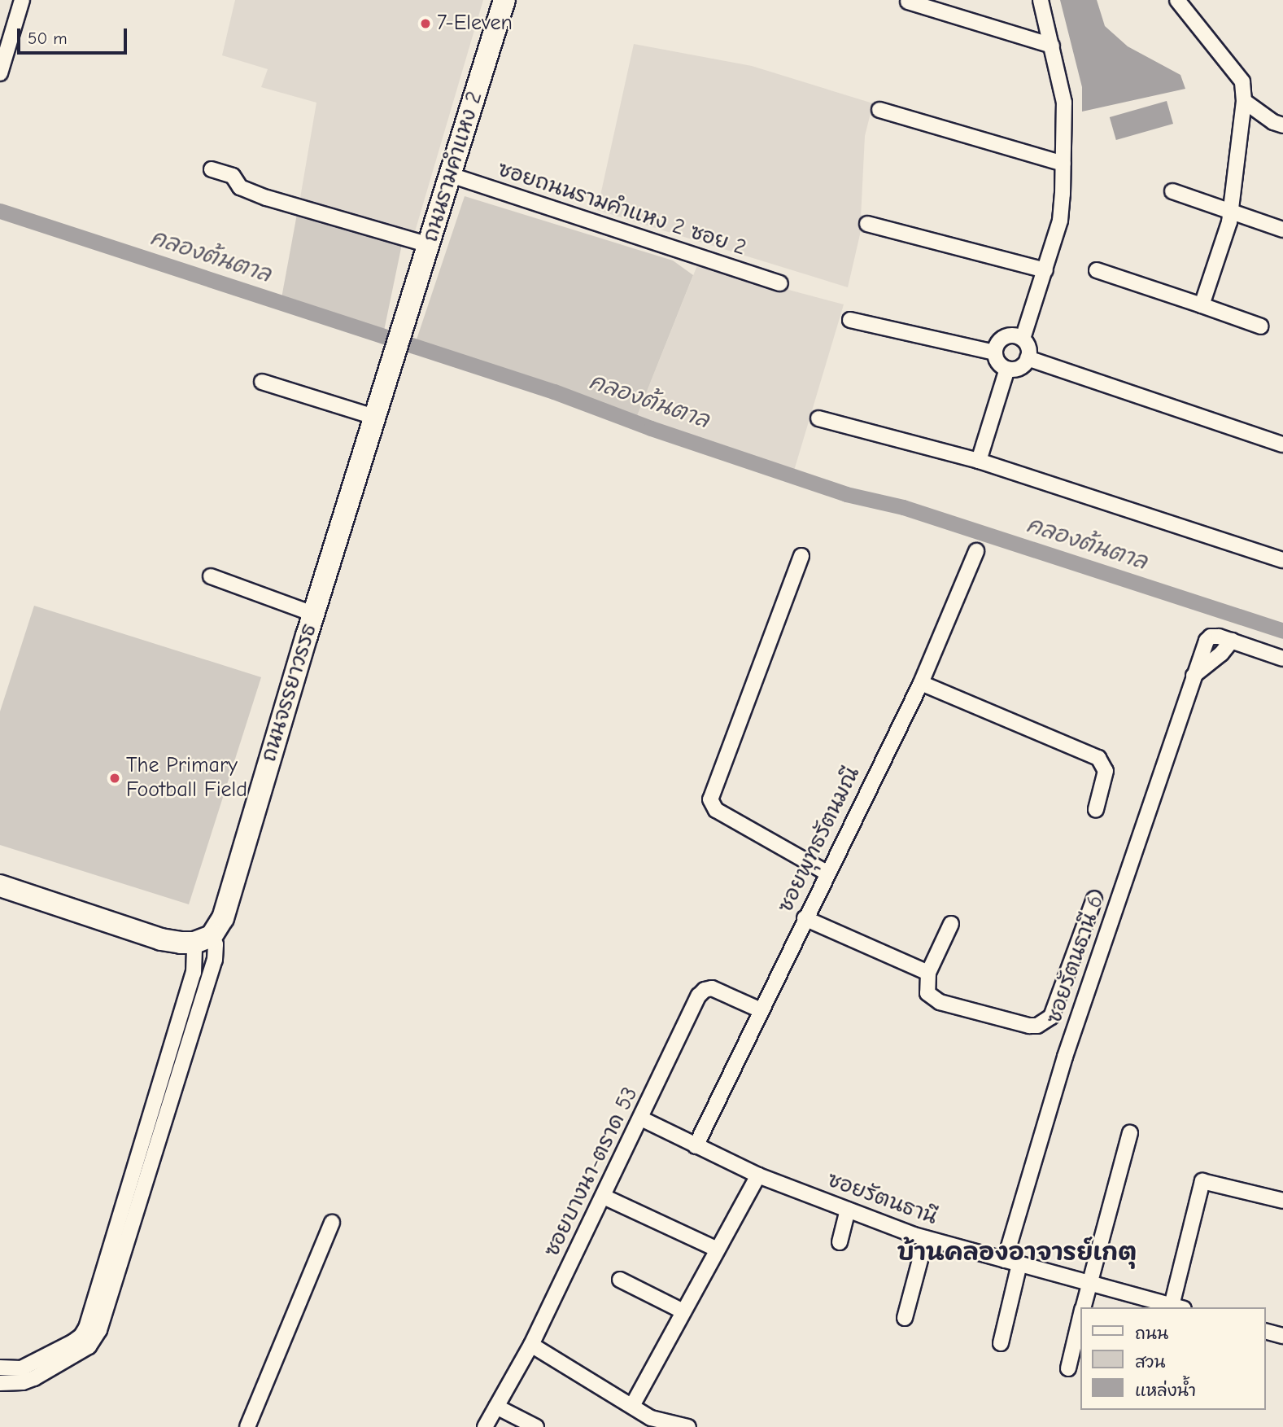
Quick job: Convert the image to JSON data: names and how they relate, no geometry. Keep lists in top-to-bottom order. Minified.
{"streets":{"main road":["ถนนรามคำแหง 2","ถนนจรรยาวรรธ"],"street":["ซอยถนนรามคำแหง 2 ซอย 2","ซอยพุทธรัตนมณี","ซอยรัตนธานี 6","ซอยบางนา-ตราด 53","ซอยรัตนธานี"]},"crossings":[["ถนนรามคำแหง 2","ซอยถนนรามคำแหง 2 ซอย 2"],["ถนนรามคำแหง 2","ถนนจรรยาวรรธ"],["ซอยพุทธรัตนมณี","ซอยบางนา-ตราด 53"],["ซอยพุทธรัตนมณี","ซอยรัตนธานี"],["ซอยรัตนธานี 6","ซอยรัตนธานี"],["ซอยบางนา-ตราด 53","ซอยรัตนธานี"]],"districts":["บ้านคลองอาจารย์เกตุ"],"water":["คลองต้นตาล"],"places":["7-Eleven","The Primary Football Field"],"legend":["ถนน","สวน","แหล่งน้ำ"],"scale_bar":"50 m"}
